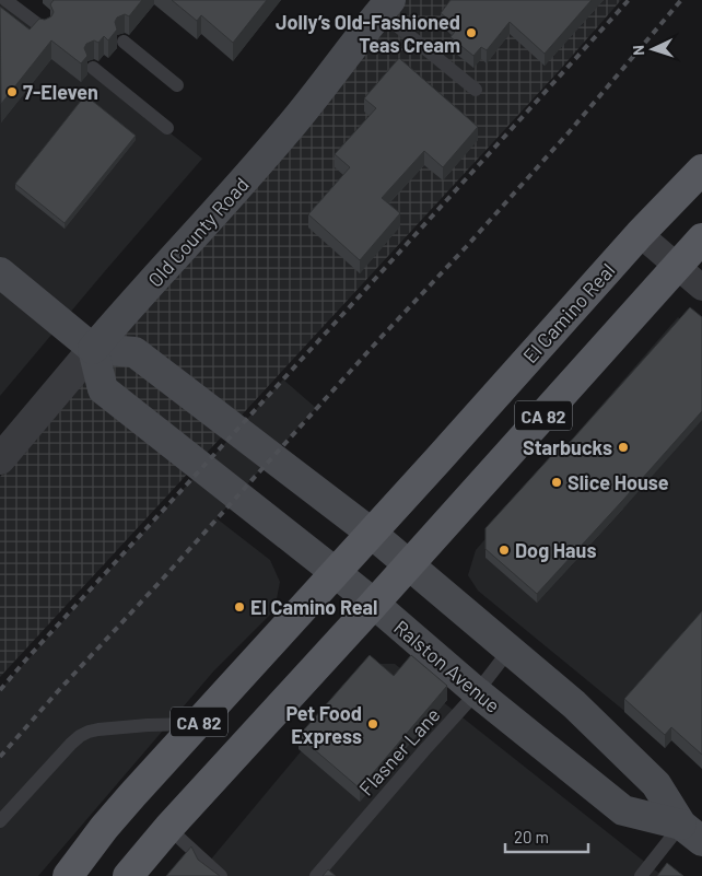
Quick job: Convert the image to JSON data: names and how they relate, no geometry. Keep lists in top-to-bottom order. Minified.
{"streets":{"main road":["Old County Road","El Camino Real","CA 82","Ralston Avenue"],"lane":["Flasner Lane"]},"crossings":[["Old County Road","Ralston Avenue"],["El Camino Real","Ralston Avenue"],["CA 82","Ralston Avenue"],["Ralston Avenue","Flasner Lane"]],"places":["Jolly’s Old-Fashioned Teas Cream","7-Eleven","Starbucks","Slice House","Dog Haus","El Camino Real","Pet Food Express"],"scale_bar":"20 m","north":"left"}
